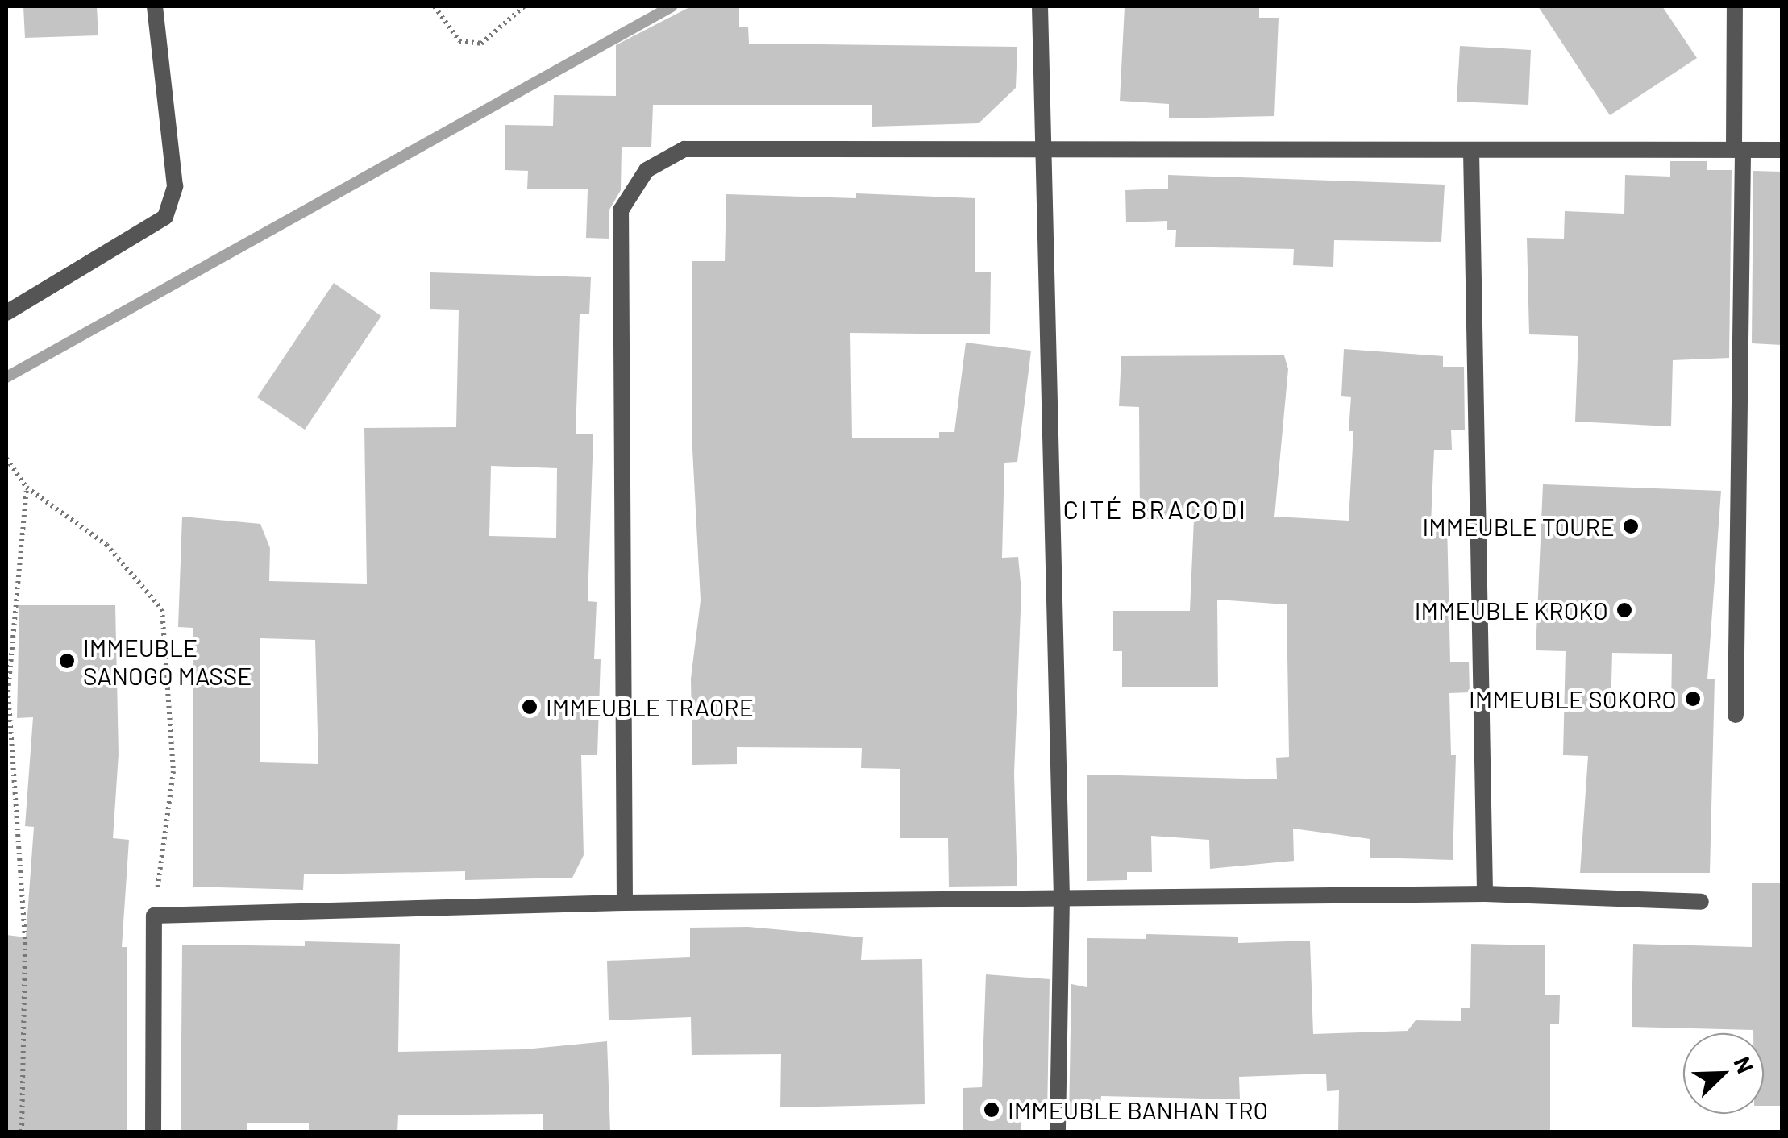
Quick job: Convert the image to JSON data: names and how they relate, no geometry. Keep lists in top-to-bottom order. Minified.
{"districts":["CITÉ BRACODI"],"places":["IMMEUBLE TOURE","IMMEUBLE KROKO","IMMEUBLE SANOGO MASSE","IMMEUBLE SOKORO","IMMEUBLE TRAORE","IMMEUBLE BANHAN TRO"],"north":"top right"}
